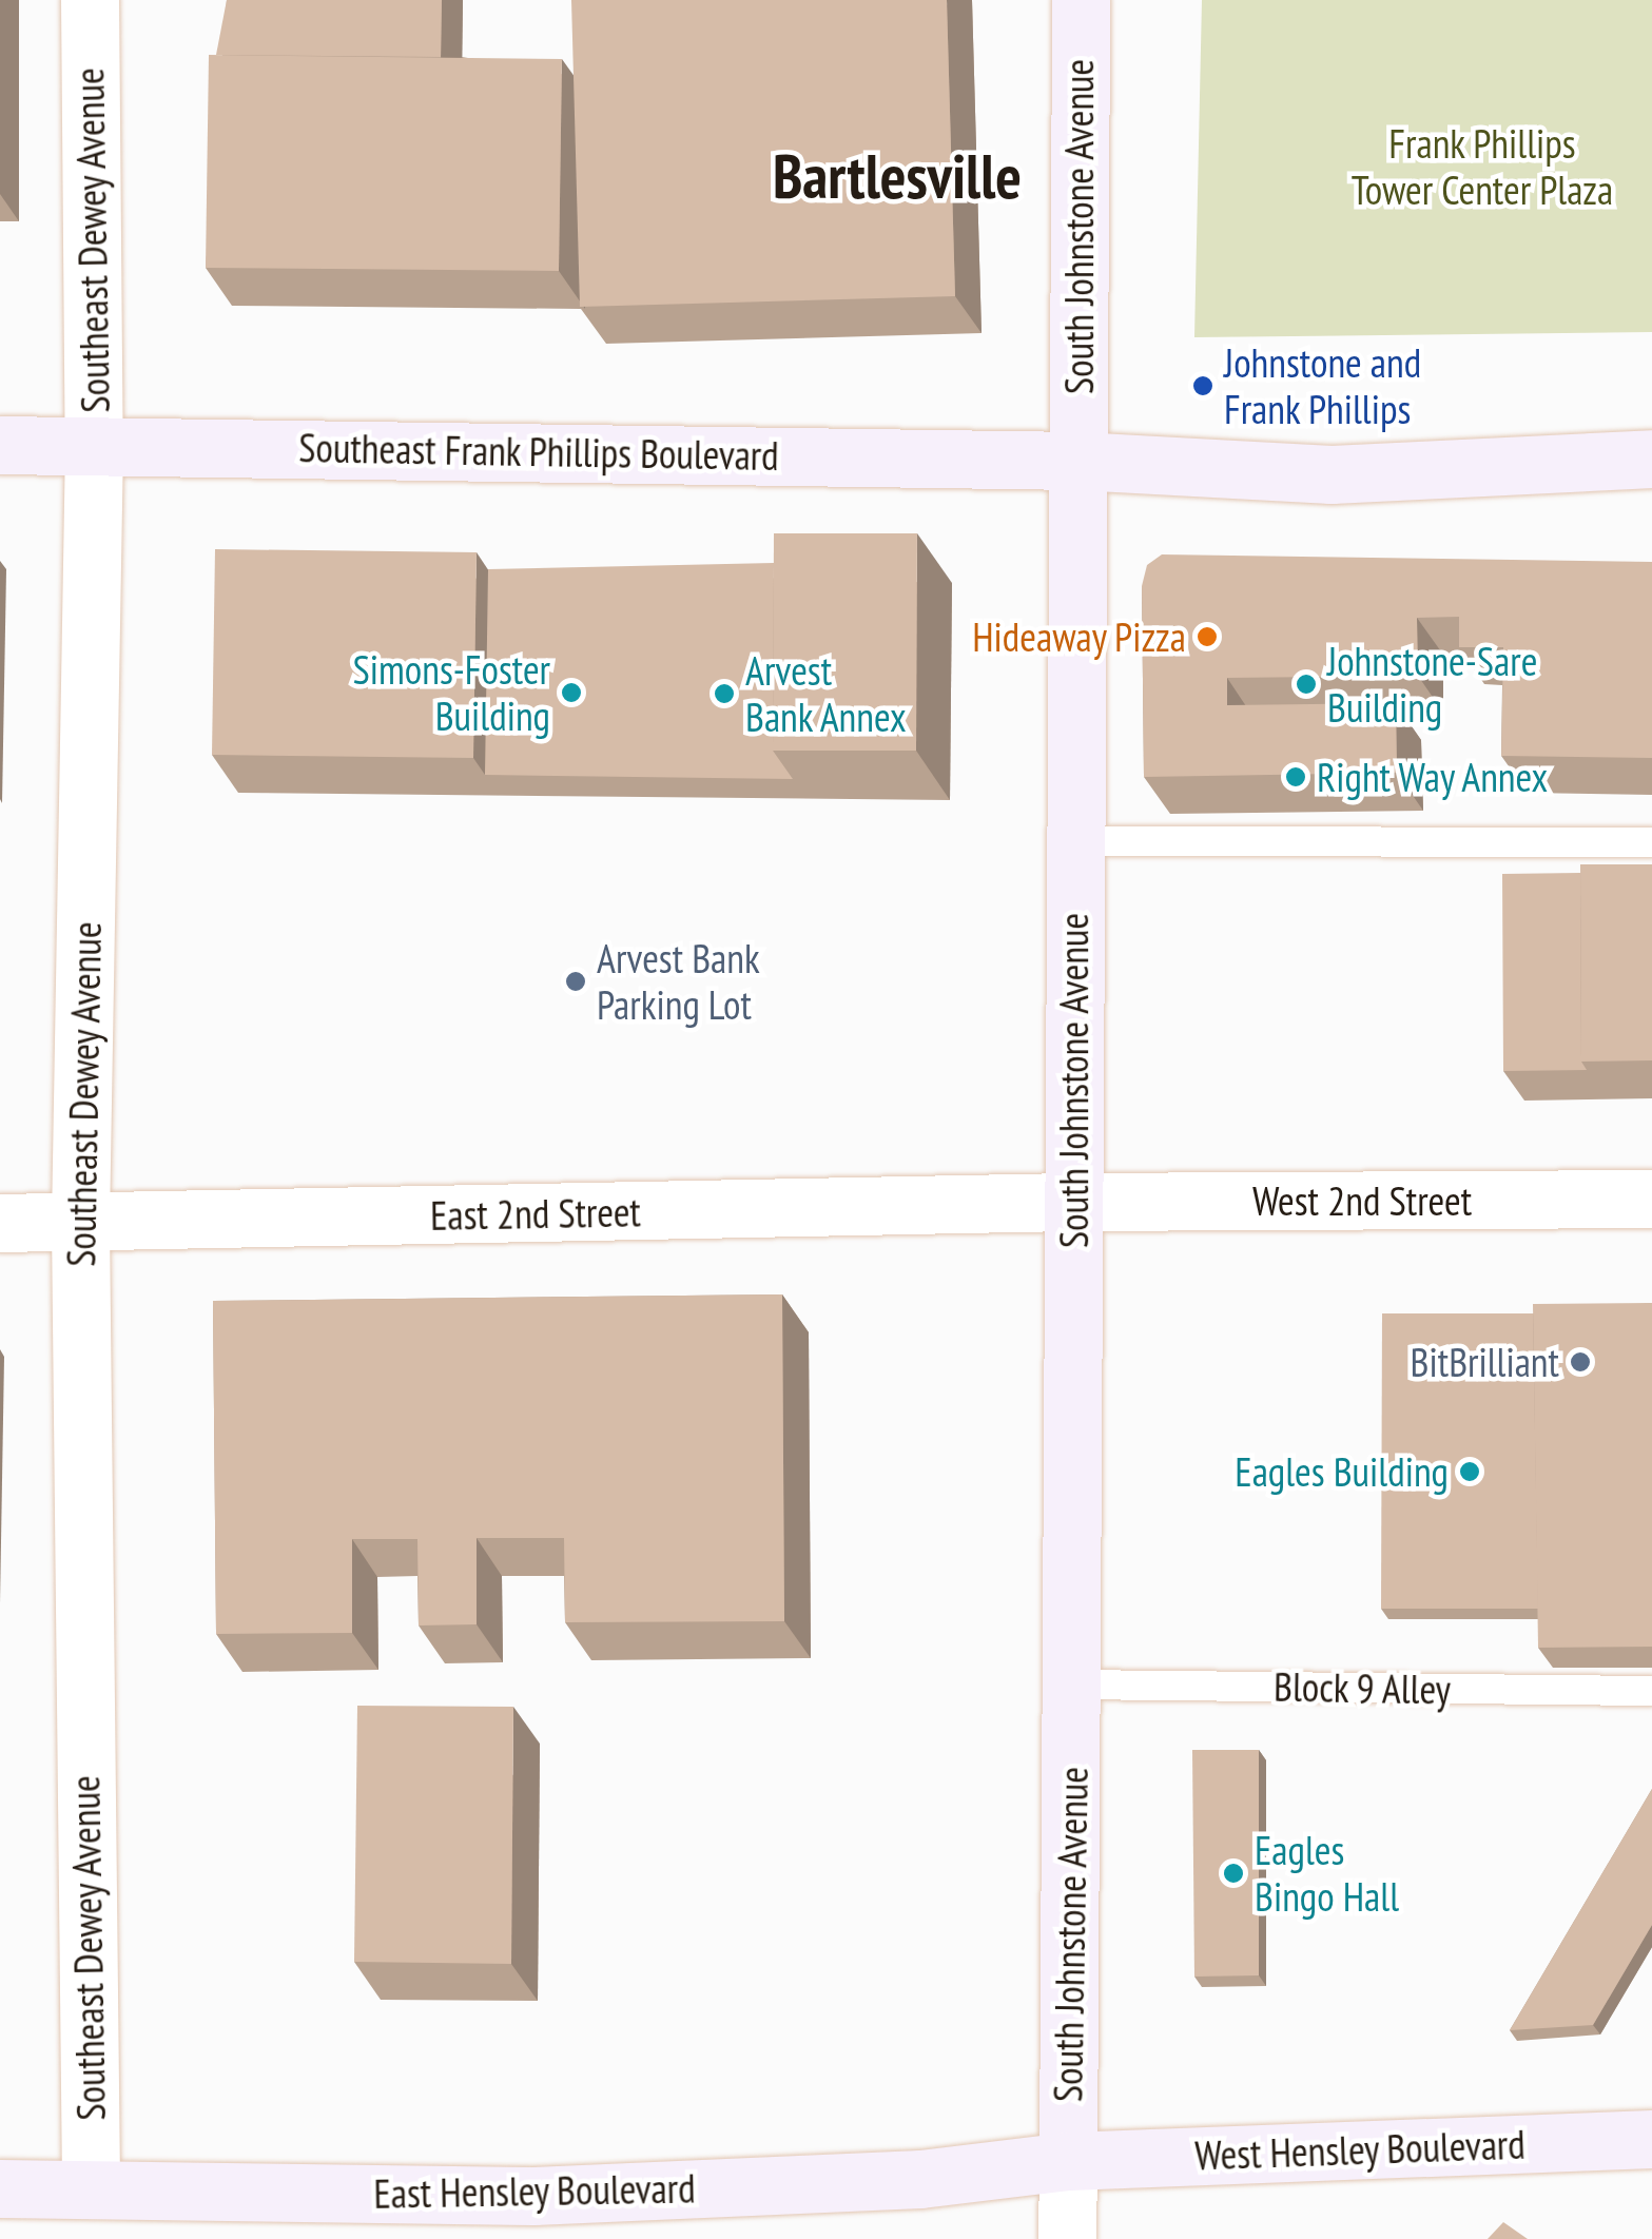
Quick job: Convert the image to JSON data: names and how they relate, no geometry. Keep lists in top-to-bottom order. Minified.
{"streets":{"street":["South Johnstone Avenue","Southeast Dewey Avenue","Southeast Frank Phillips Boulevard","West 2nd Street","East 2nd Street","West Hensley Boulevard","East Hensley Boulevard"],"lane":["Block 9 Alley"]},"crossings":[["South Johnstone Avenue","Southeast Frank Phillips Boulevard"],["South Johnstone Avenue","West 2nd Street"],["South Johnstone Avenue","East 2nd Street"],["South Johnstone Avenue","Block 9 Alley"],["South Johnstone Avenue","West Hensley Boulevard"],["South Johnstone Avenue","East Hensley Boulevard"],["Southeast Dewey Avenue","Southeast Frank Phillips Boulevard"],["Southeast Dewey Avenue","East 2nd Street"],["Southeast Dewey Avenue","East Hensley Boulevard"],["West 2nd Street","East 2nd Street"],["West Hensley Boulevard","East Hensley Boulevard"]],"districts":["Bartlesville"],"parks":["Frank Phillips Tower Center Plaza"],"places":["Johnstone and Frank Phillips","Hideaway Pizza","Johnstone-Sare Building","Simons-Foster Building","Arvest Bank Annex","Right Way Annex","Arvest Bank Parking Lot","BitBrilliant","Eagles Building","Eagles Bingo Hall"]}
